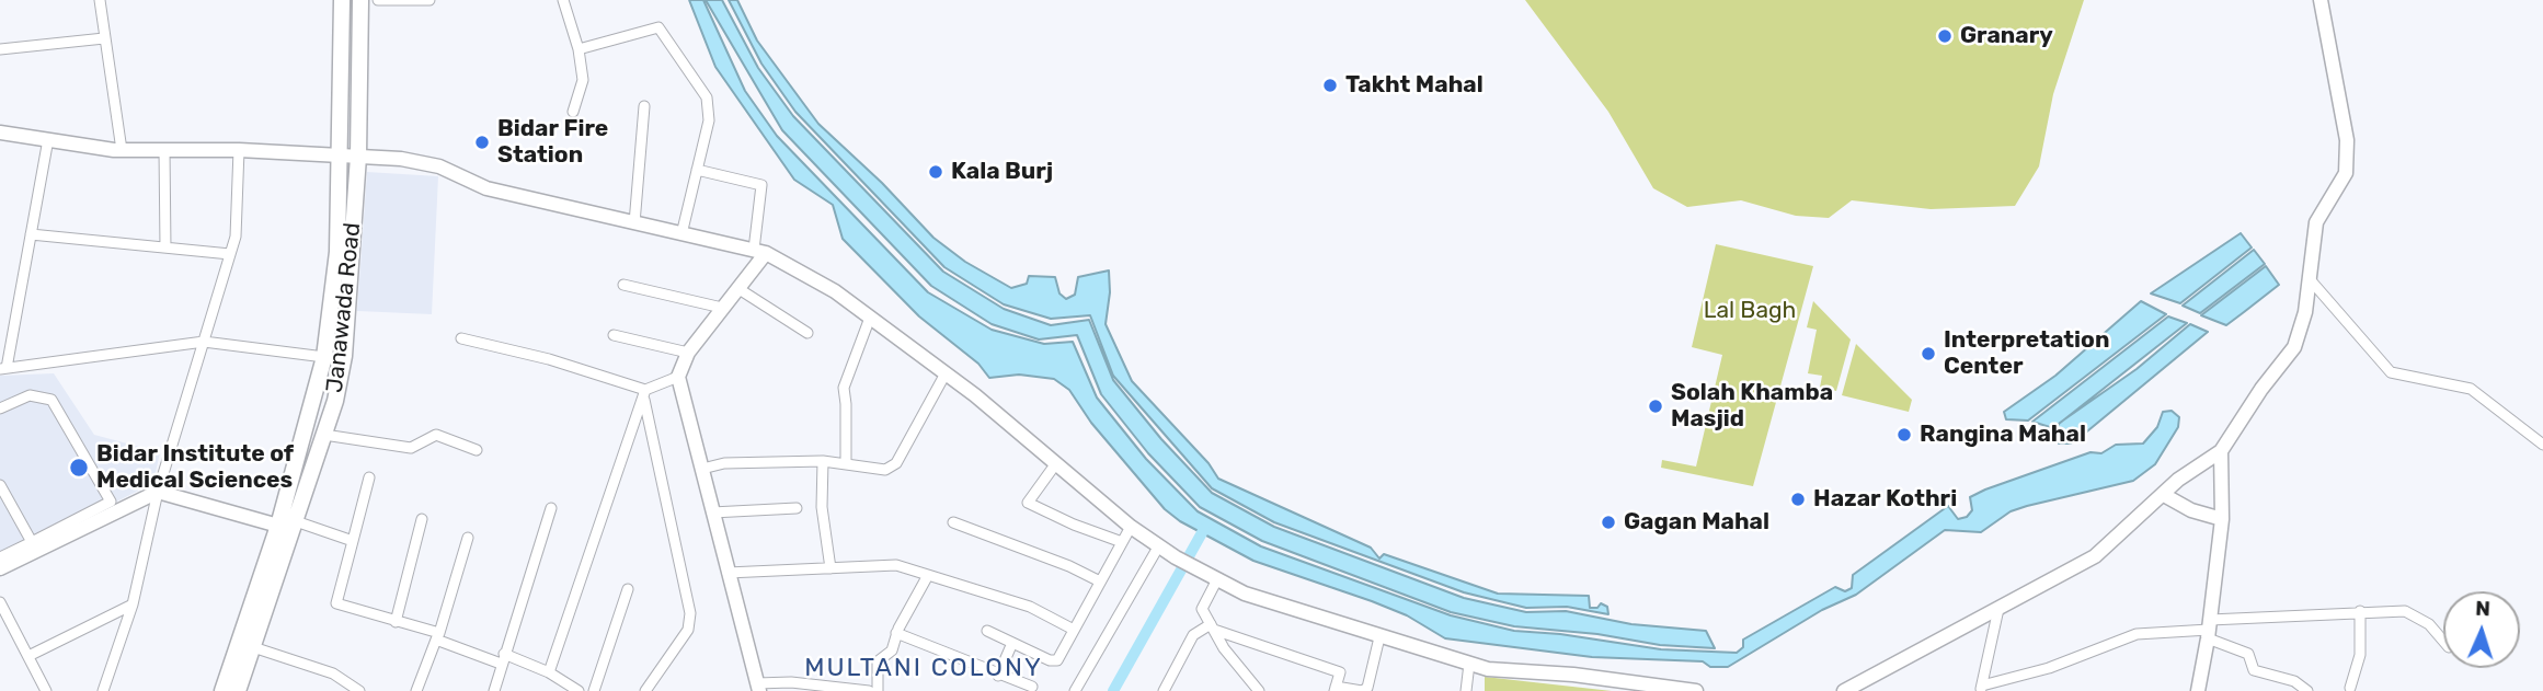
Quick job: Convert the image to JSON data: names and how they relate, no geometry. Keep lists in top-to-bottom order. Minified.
{"streets":{"main road":["Janawada Road"]},"districts":["MULTANI COLONY"],"parks":["Lal Bagh"],"places":["Granary","Takht Mahal","Bidar Fire Station","Kala Burj","Interpretation Center","Solah Khamba Masjid","Rangina Mahal","Bidar Institute of Medical Sciences","Hazar Kothri","Gagan Mahal"],"north":"top"}
